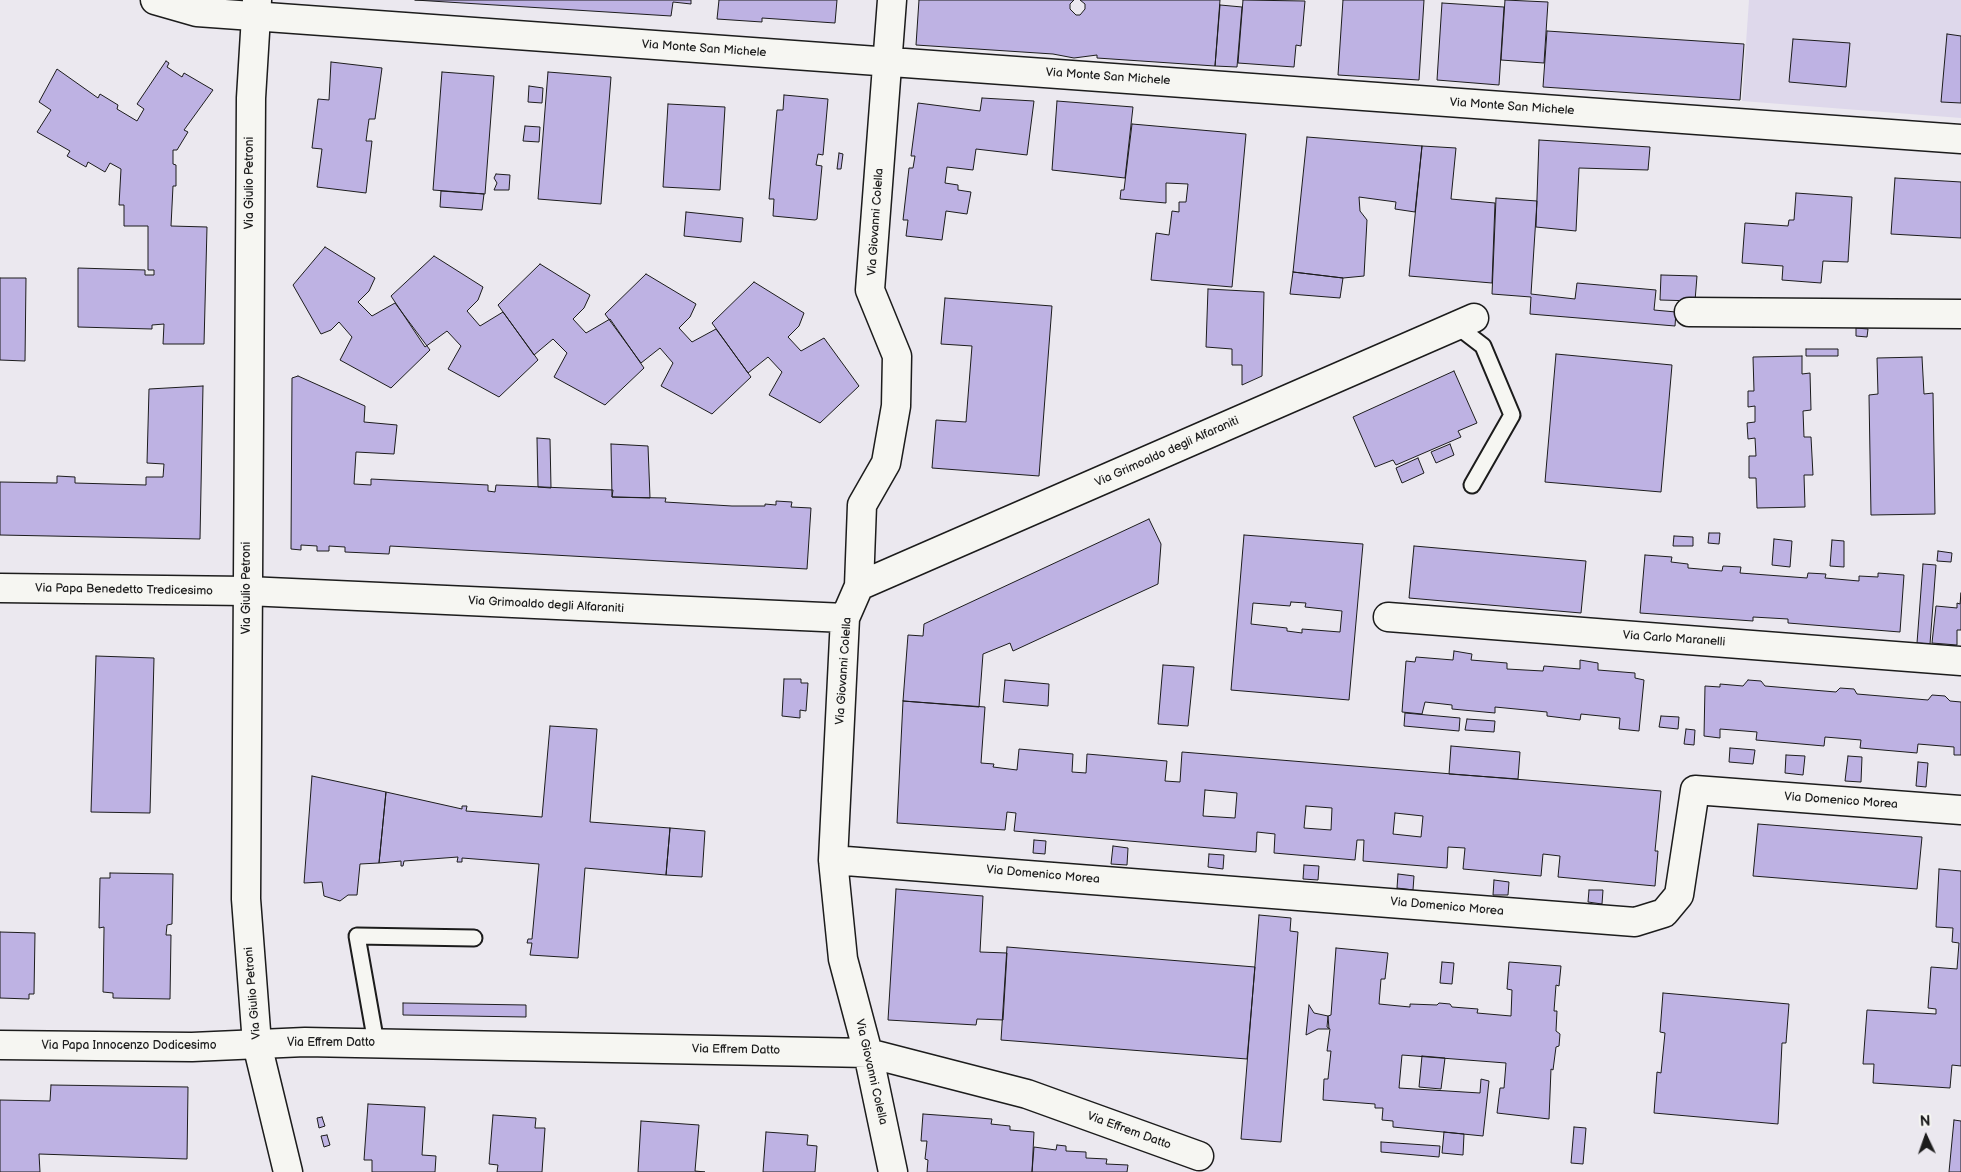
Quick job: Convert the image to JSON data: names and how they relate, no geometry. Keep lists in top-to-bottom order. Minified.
{"streets":{"street":["Via Monte San Michele","Via Giulio Petroni","Via Giovanni Colella","Via Grimoaldo degli Alfaraniti","Via Papa Benedetto Tredicesimo","Via Carlo Maranelli","Via Domenico Morea","Via Effrem Datto","Via Papa Innocenzo Dodicesimo"]},"crossings":[["Via Monte San Michele","Via Giulio Petroni"],["Via Monte San Michele","Via Giovanni Colella"],["Via Giulio Petroni","Via Grimoaldo degli Alfaraniti"],["Via Giulio Petroni","Via Papa Benedetto Tredicesimo"],["Via Giulio Petroni","Via Effrem Datto"],["Via Giulio Petroni","Via Papa Innocenzo Dodicesimo"],["Via Giovanni Colella","Via Grimoaldo degli Alfaraniti"],["Via Giovanni Colella","Via Domenico Morea"],["Via Giovanni Colella","Via Effrem Datto"],["Via Grimoaldo degli Alfaraniti","Via Papa Benedetto Tredicesimo"],["Via Effrem Datto","Via Papa Innocenzo Dodicesimo"]],"north":"top"}
